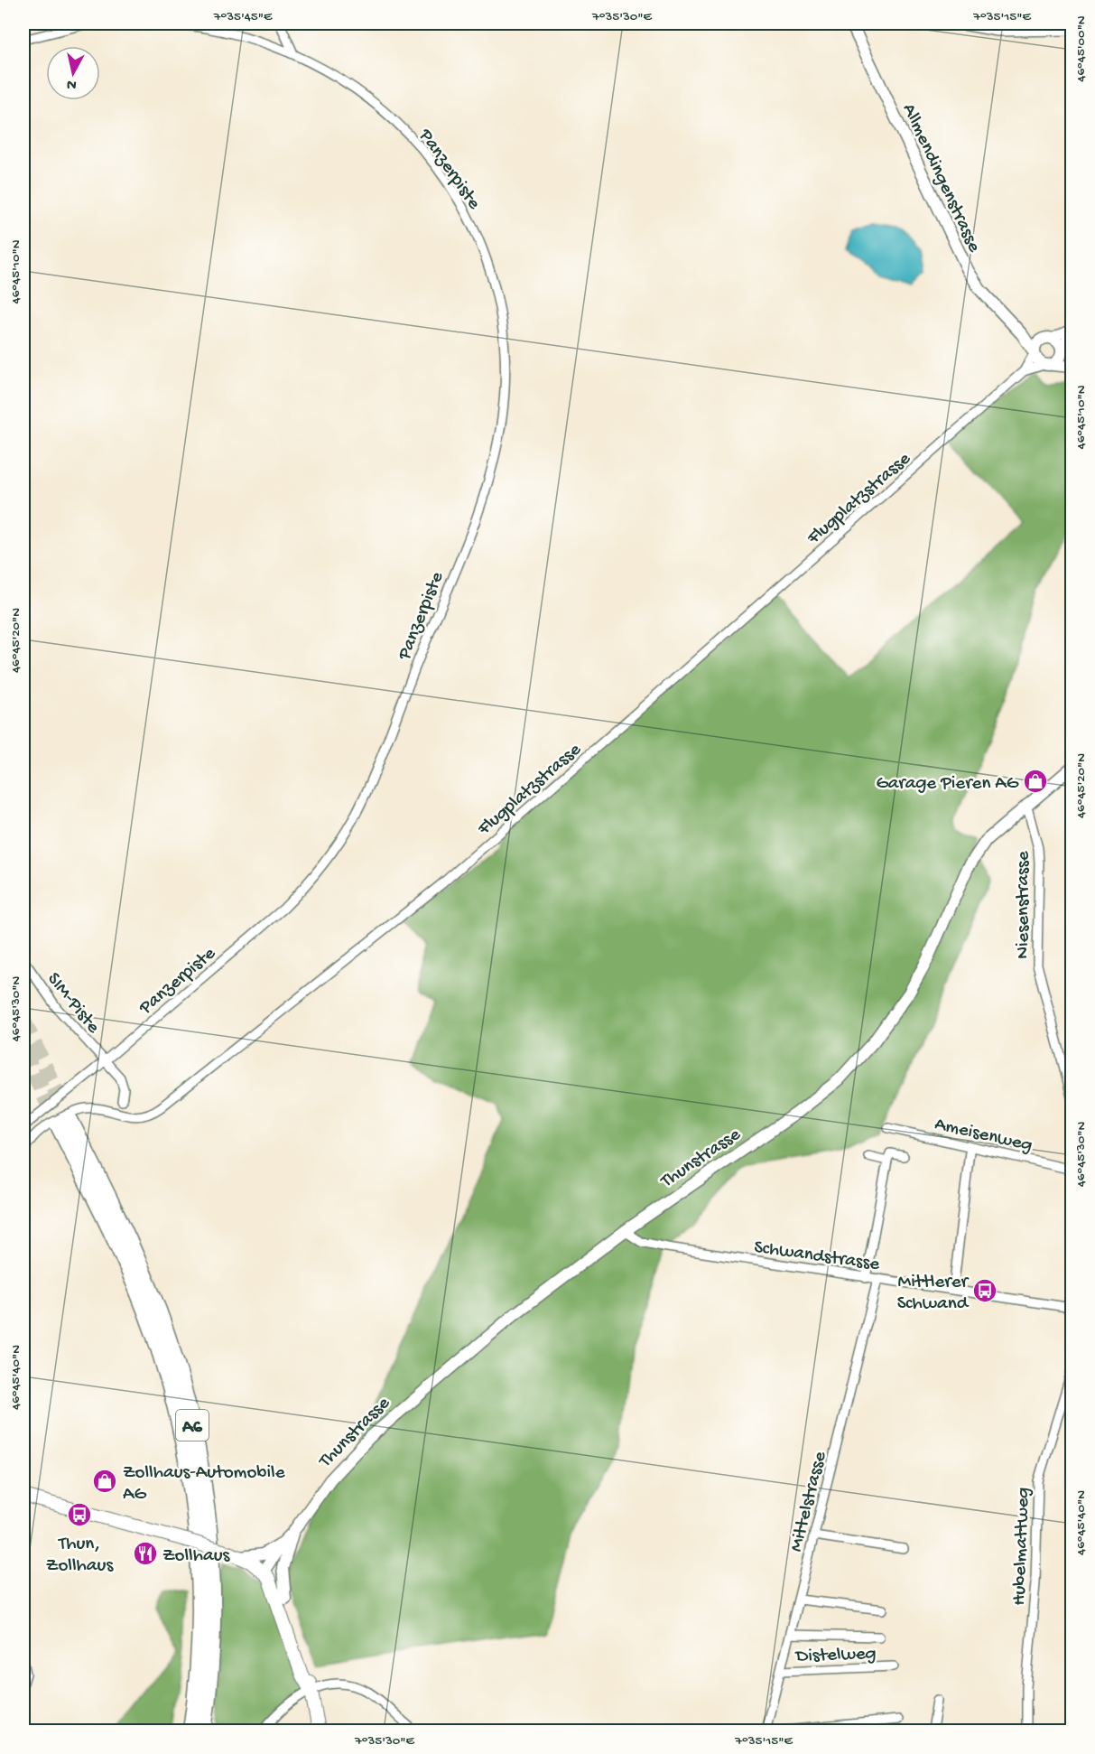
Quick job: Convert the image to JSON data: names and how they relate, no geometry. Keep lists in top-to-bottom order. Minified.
{"streets":{"highway":["A6"],"street":["Panzerpiste","Allmendingenstrasse","Flugplatzstrasse","Niesenstrasse","SIM-Piste","Ameisenweg","Thunstrasse","Schwandstrasse","Mittelstrasse","Hubelmattweg","Distelweg"]},"crossings":[["Panzerpiste","SIM-Piste"],["Allmendingenstrasse","Flugplatzstrasse"],["Niesenstrasse","Thunstrasse"],["Thunstrasse","Schwandstrasse"],["Schwandstrasse","Mittelstrasse"],["Mittelstrasse","Distelweg"]],"places":{"shop":["Garage Pieren AG","Zollhaus-Automobile AG"],"bus stop":["Mittlerer Schwand","Thun, Zollhaus"],"restaurant":["Zollhaus"]},"north":"bottom","coordinates":["7°35'45\"E","7°35'30\"E","7°35'15\"E","46°45'00\"N","46°45'10\"N","46°45'20\"N","46°45'30\"N","46°45'40\"N"]}
